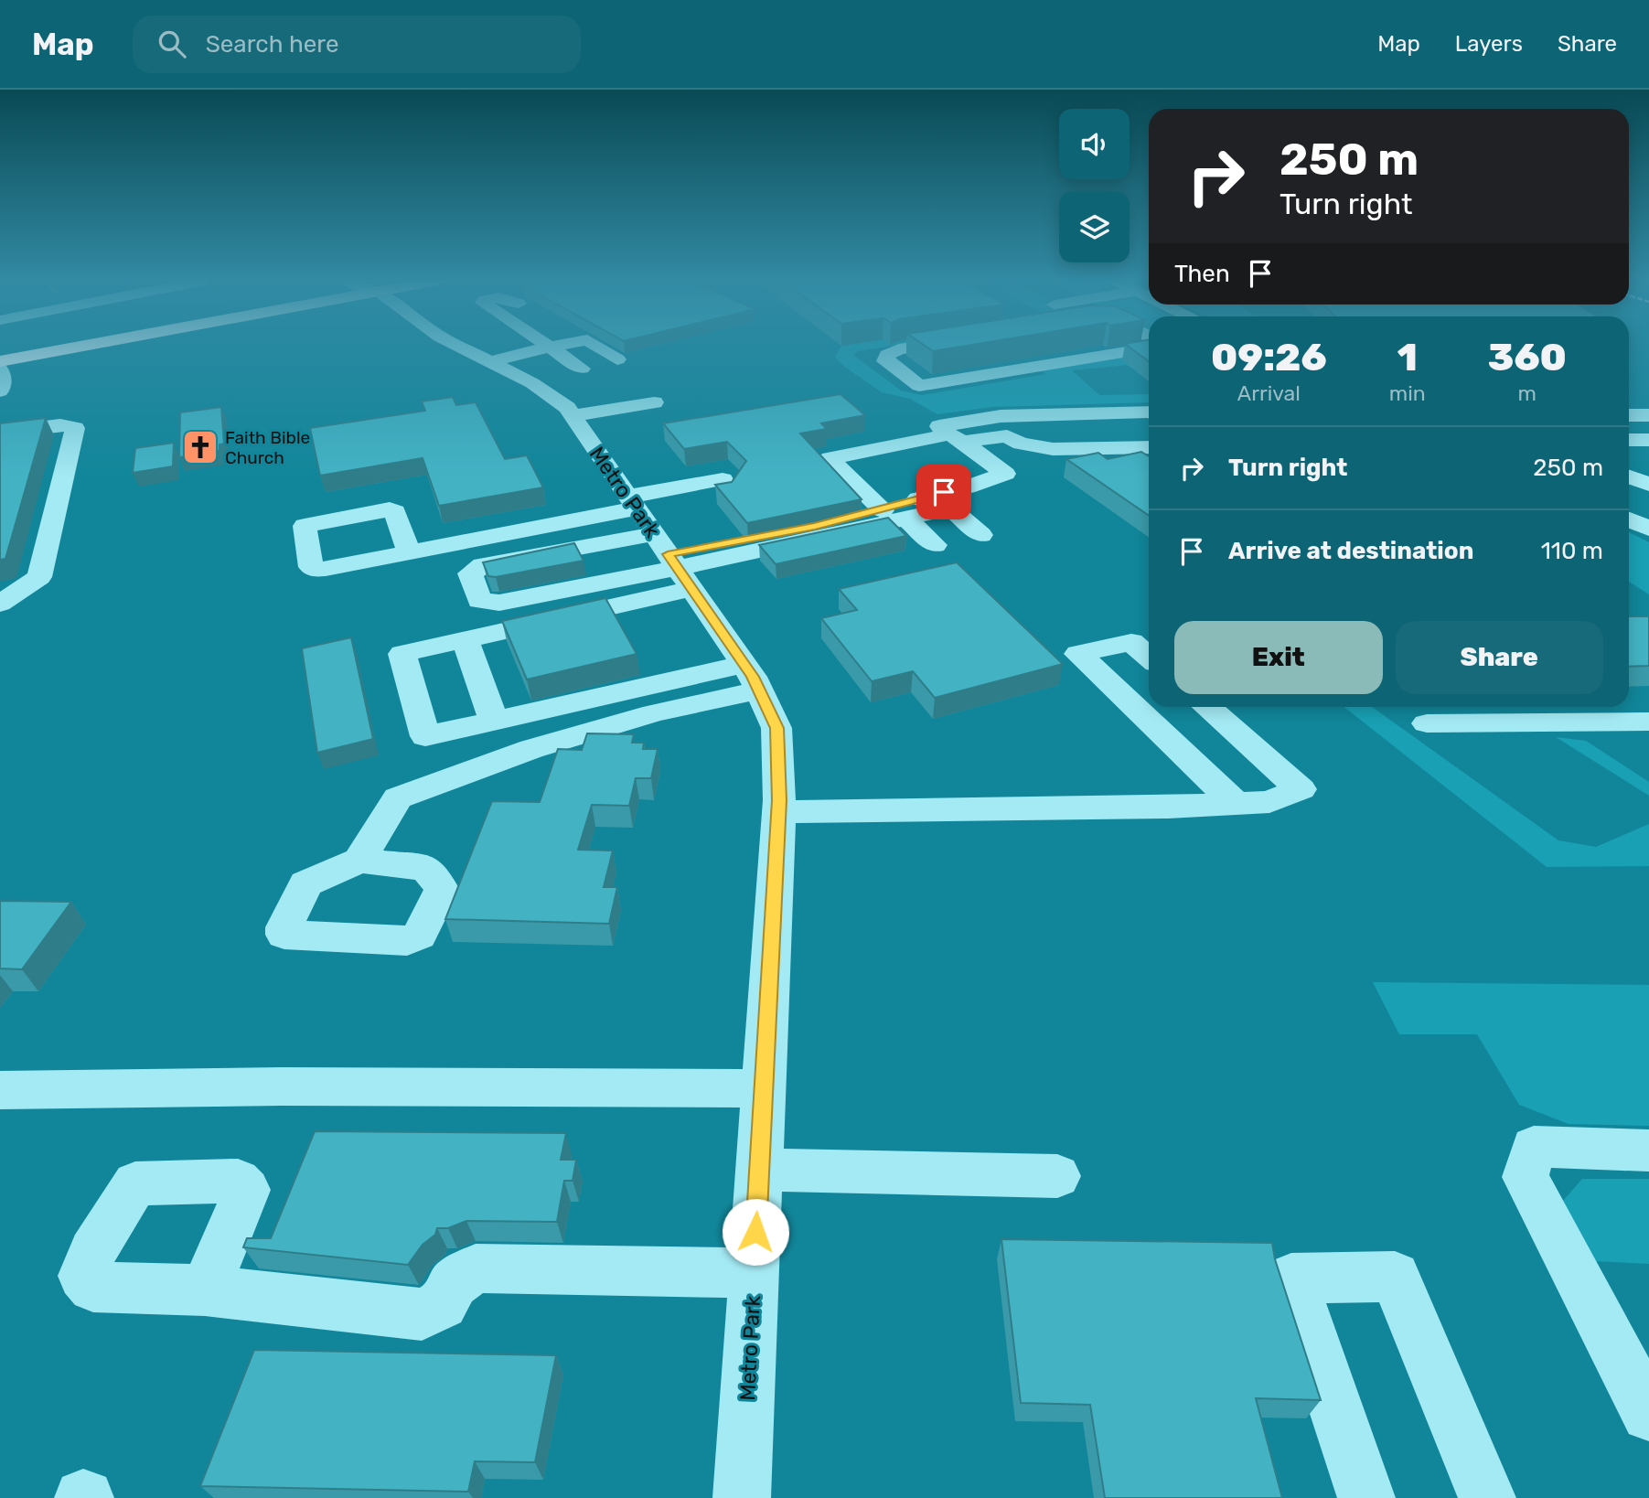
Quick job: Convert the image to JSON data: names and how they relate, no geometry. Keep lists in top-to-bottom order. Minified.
{"streets":{"street":["Metro Park"]},"places":{"church":["Faith Bible Church"]},"page":{"header":"Map","search":"Search here","nav":["Map","Layers","Share"],"turn":["250 m","Turn right"],"then":"Then","eta":["09:26","Arrival","1","min","360","m"],"list":[{"name":"Turn right","value":"250 m"},{"name":"Arrive at destination","value":"110 m"}],"buttons":["Exit","Share"]}}
